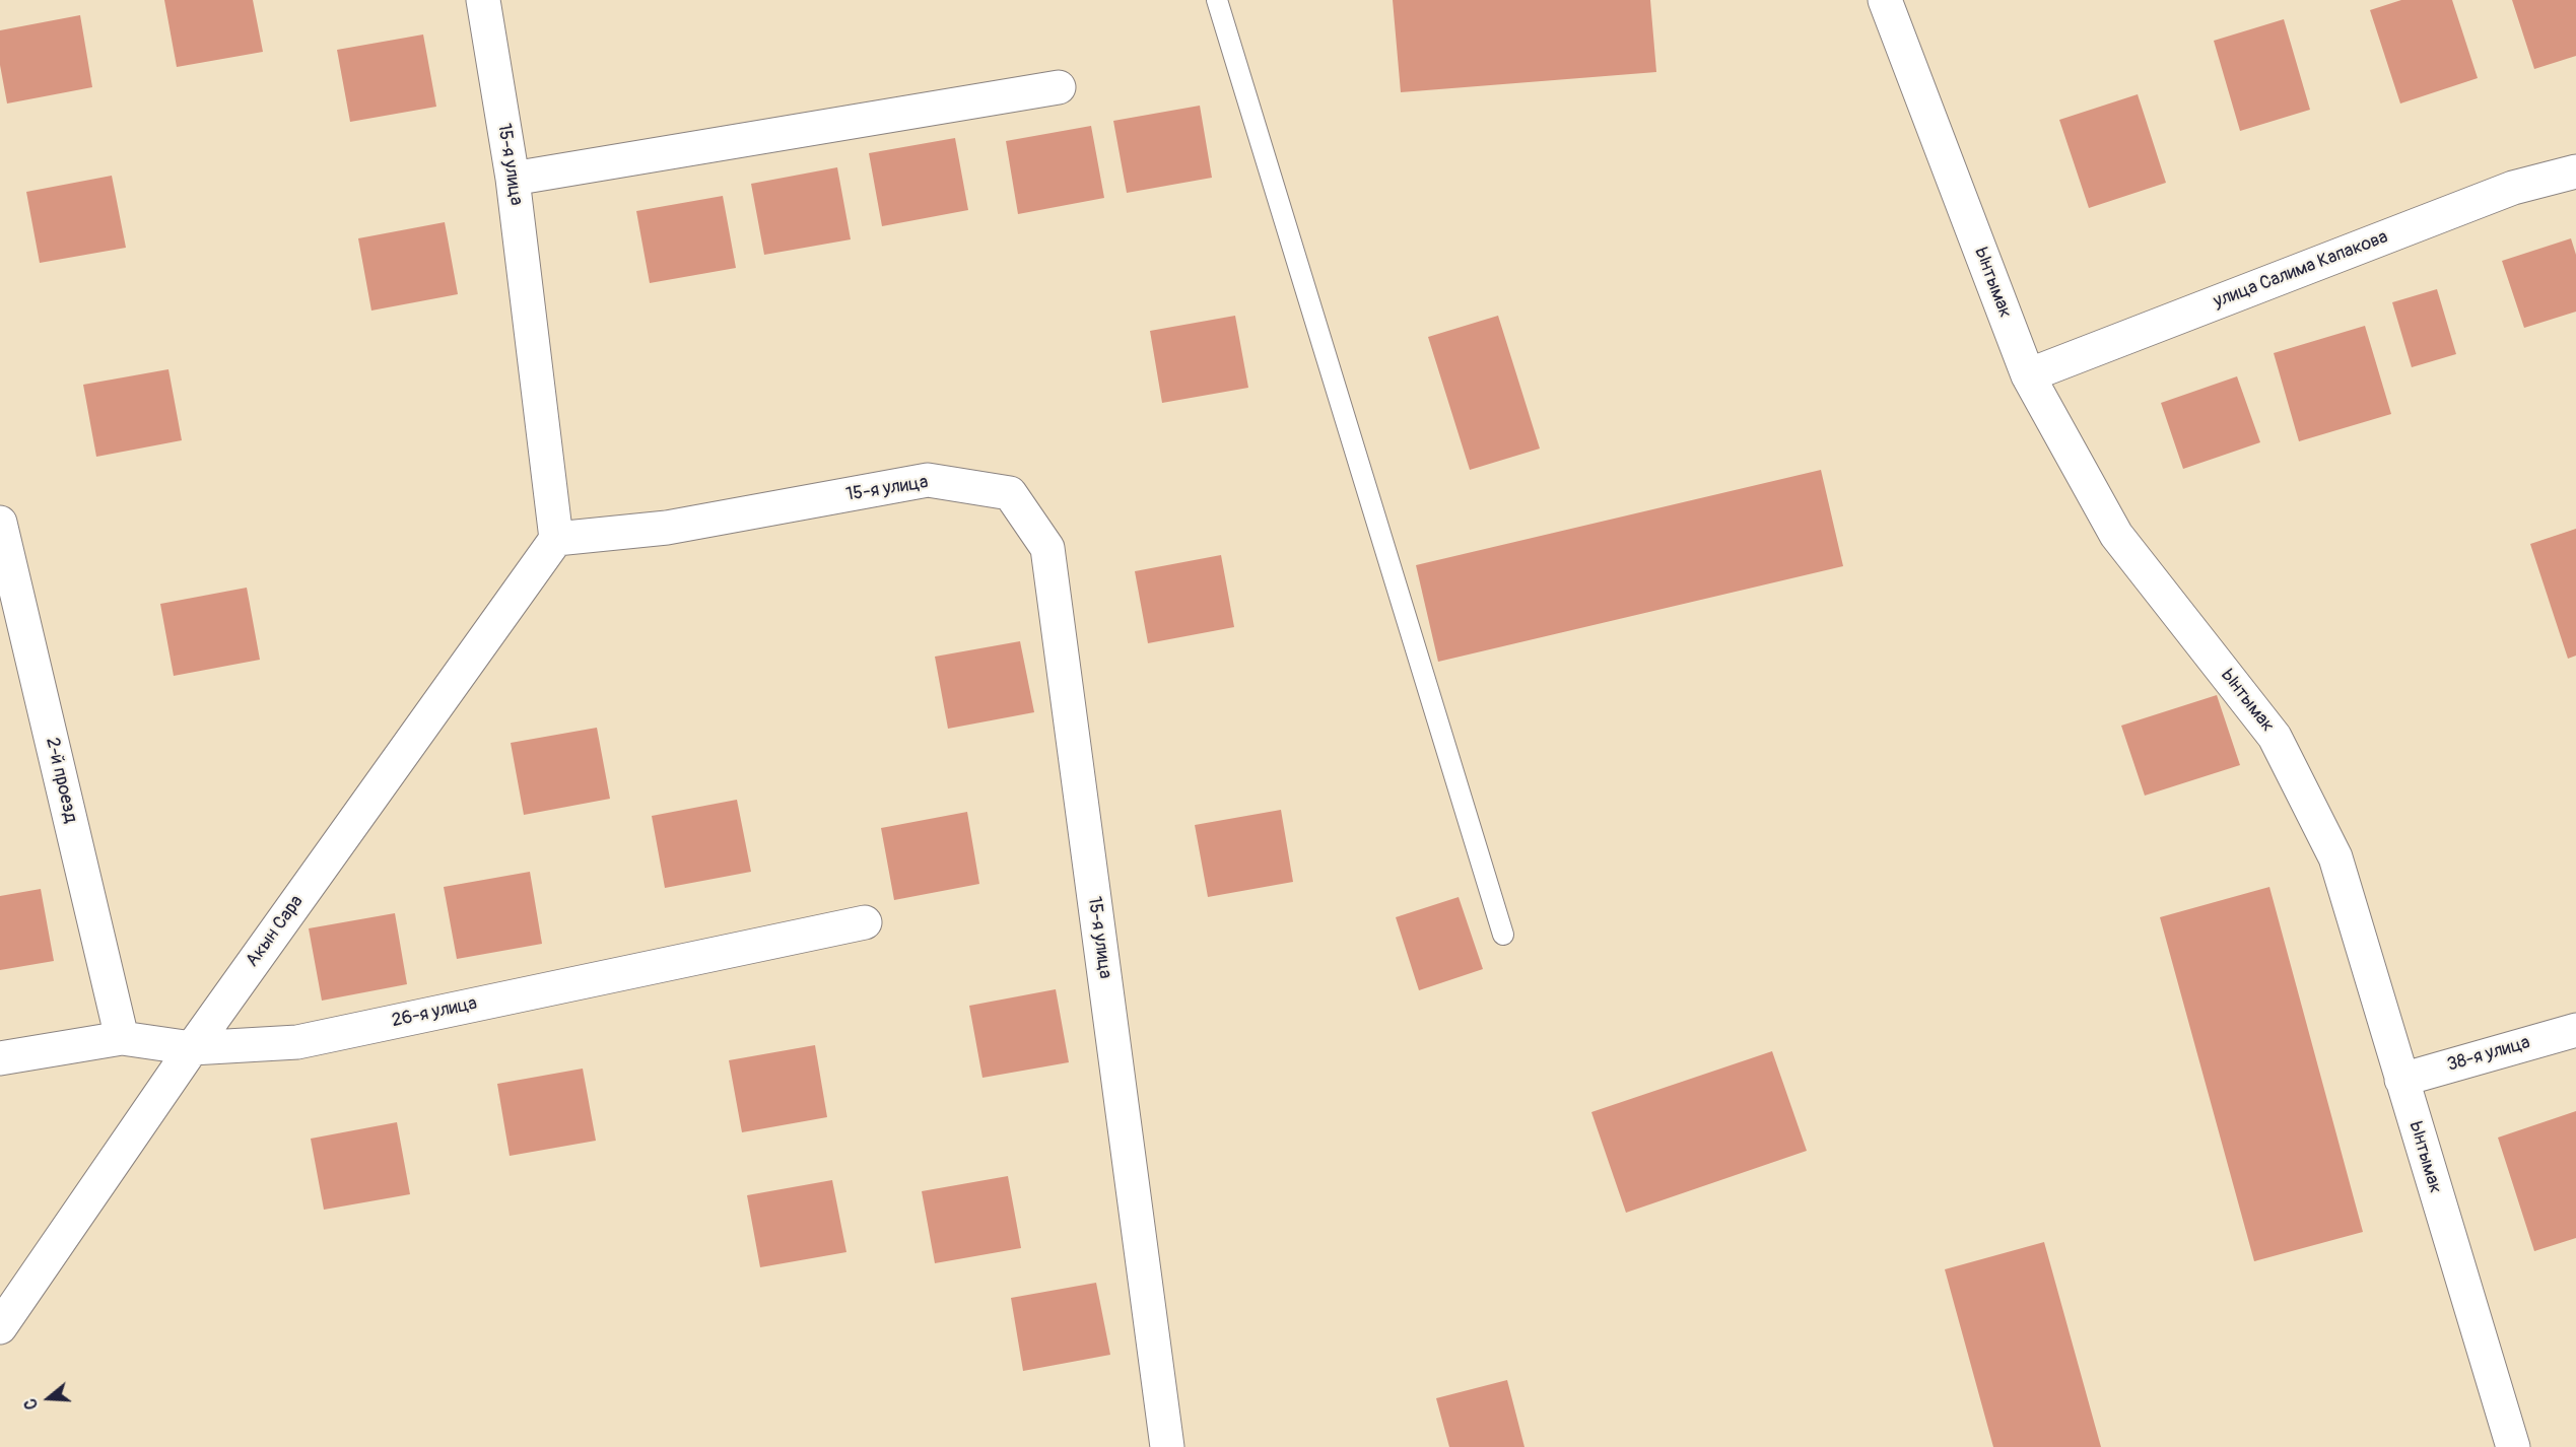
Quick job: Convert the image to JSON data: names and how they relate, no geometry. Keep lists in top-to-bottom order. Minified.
{"streets":{"street":["15-я улица","улица Салима Капакова","Ынтымак","2-й проезд","Акын Сара","26-я улица","38-я улица"]},"crossings":[["15-я улица","Акын Сара"],["улица Салима Капакова","Ынтымак"],["Ынтымак","38-я улица"],["2-й проезд","26-я улица"],["Акын Сара","26-я улица"]],"north":"left"}
